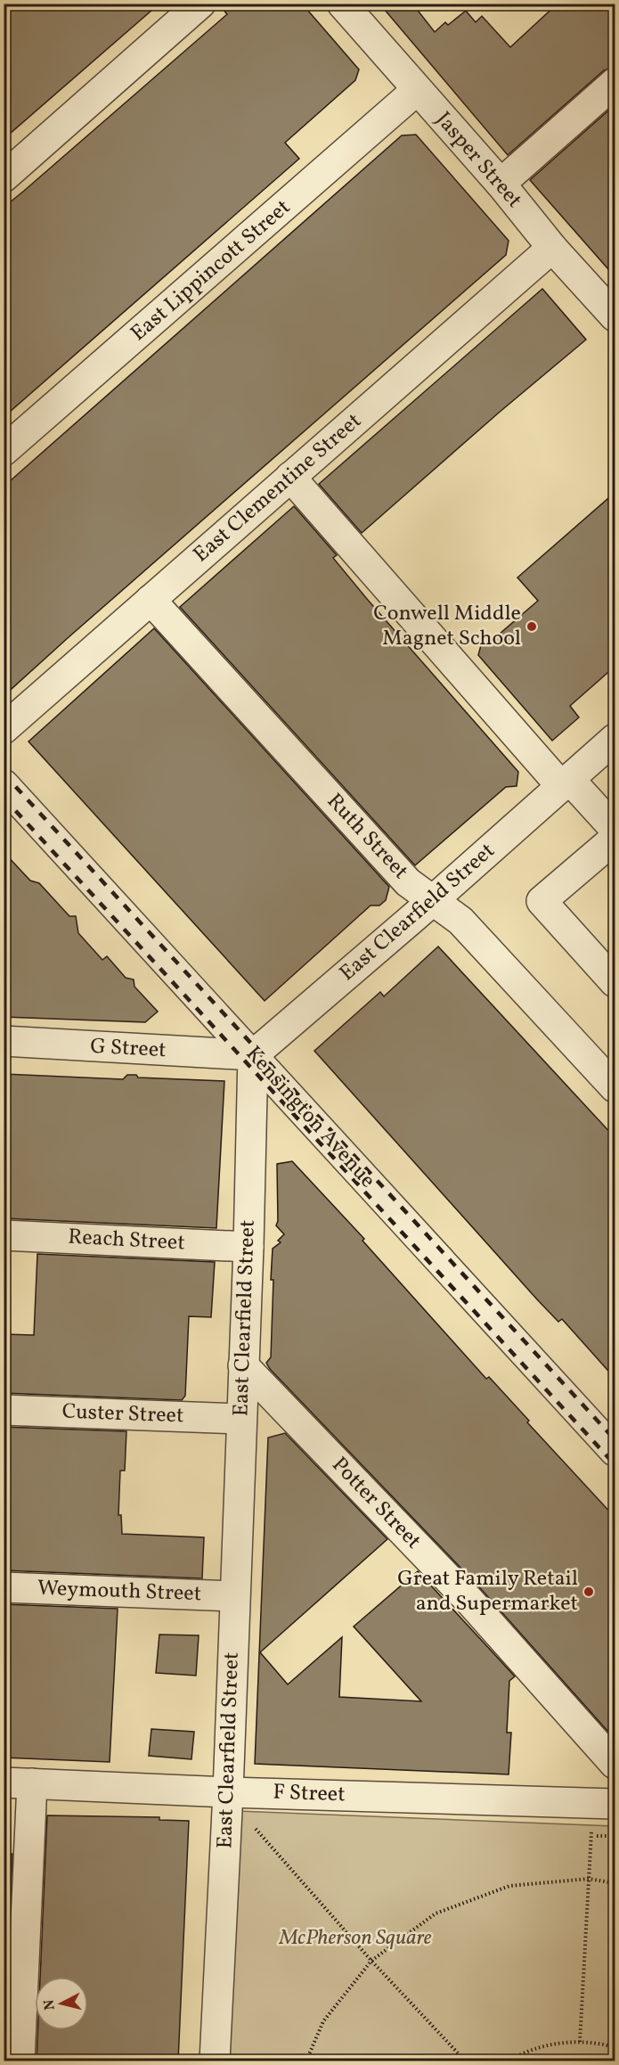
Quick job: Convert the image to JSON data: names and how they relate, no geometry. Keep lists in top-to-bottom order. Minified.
{"streets":{"street":["Jasper Street","East Lippincott Street","East Clementine Street","Ruth Street","East Clearfield Street","G Street","Kensington Avenue","Reach Street","Custer Street","Potter Street","Weymouth Street","F Street"]},"crossings":[["Jasper Street","East Lippincott Street"],["Jasper Street","East Clementine Street"],["East Clementine Street","Ruth Street"],["Ruth Street","East Clearfield Street"],["East Clearfield Street","G Street"],["East Clearfield Street","Kensington Avenue"],["East Clearfield Street","Reach Street"],["East Clearfield Street","Custer Street"],["East Clearfield Street","Potter Street"],["East Clearfield Street","Weymouth Street"],["East Clearfield Street","F Street"],["G Street","Kensington Avenue"]],"parks":["McPherson Square"],"places":["Conwell Middle Magnet School","Great Family Retail and Supermarket"],"north":"left"}
